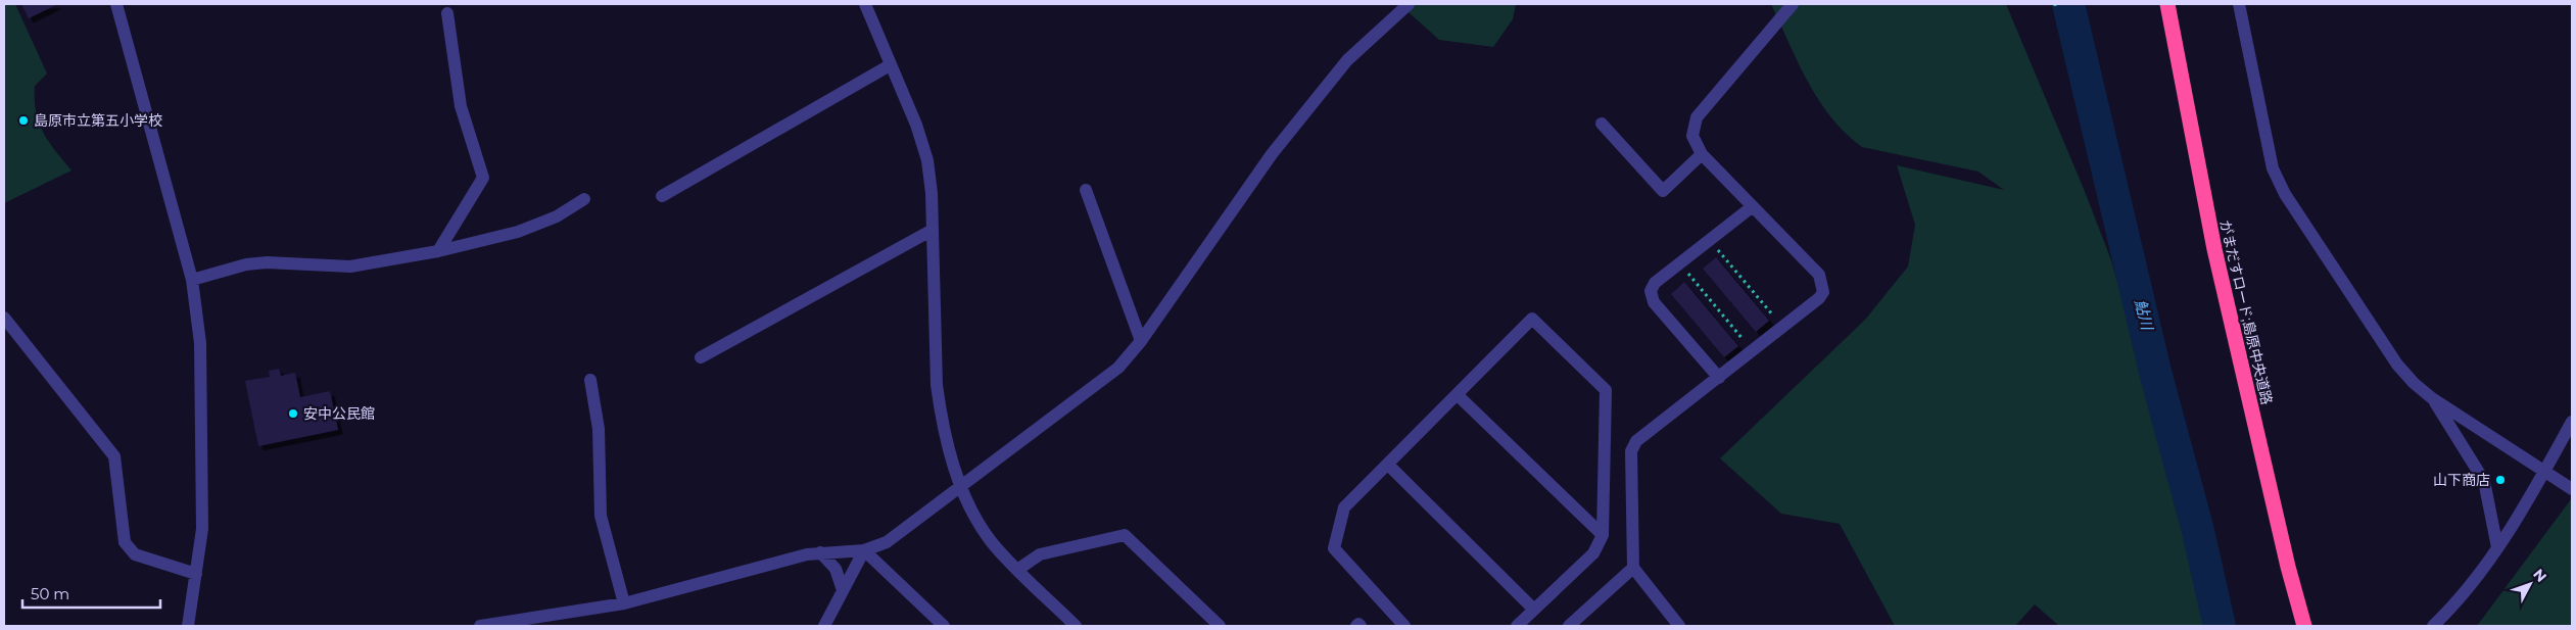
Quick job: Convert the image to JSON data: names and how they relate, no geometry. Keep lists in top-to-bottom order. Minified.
{"streets":{"highway":["がまだすロード;島原中央道路"]},"water":["鮎川"],"places":["島原市立第五小学校","安中公民館","山下商店"],"scale_bar":"50 m","north":"top right"}
